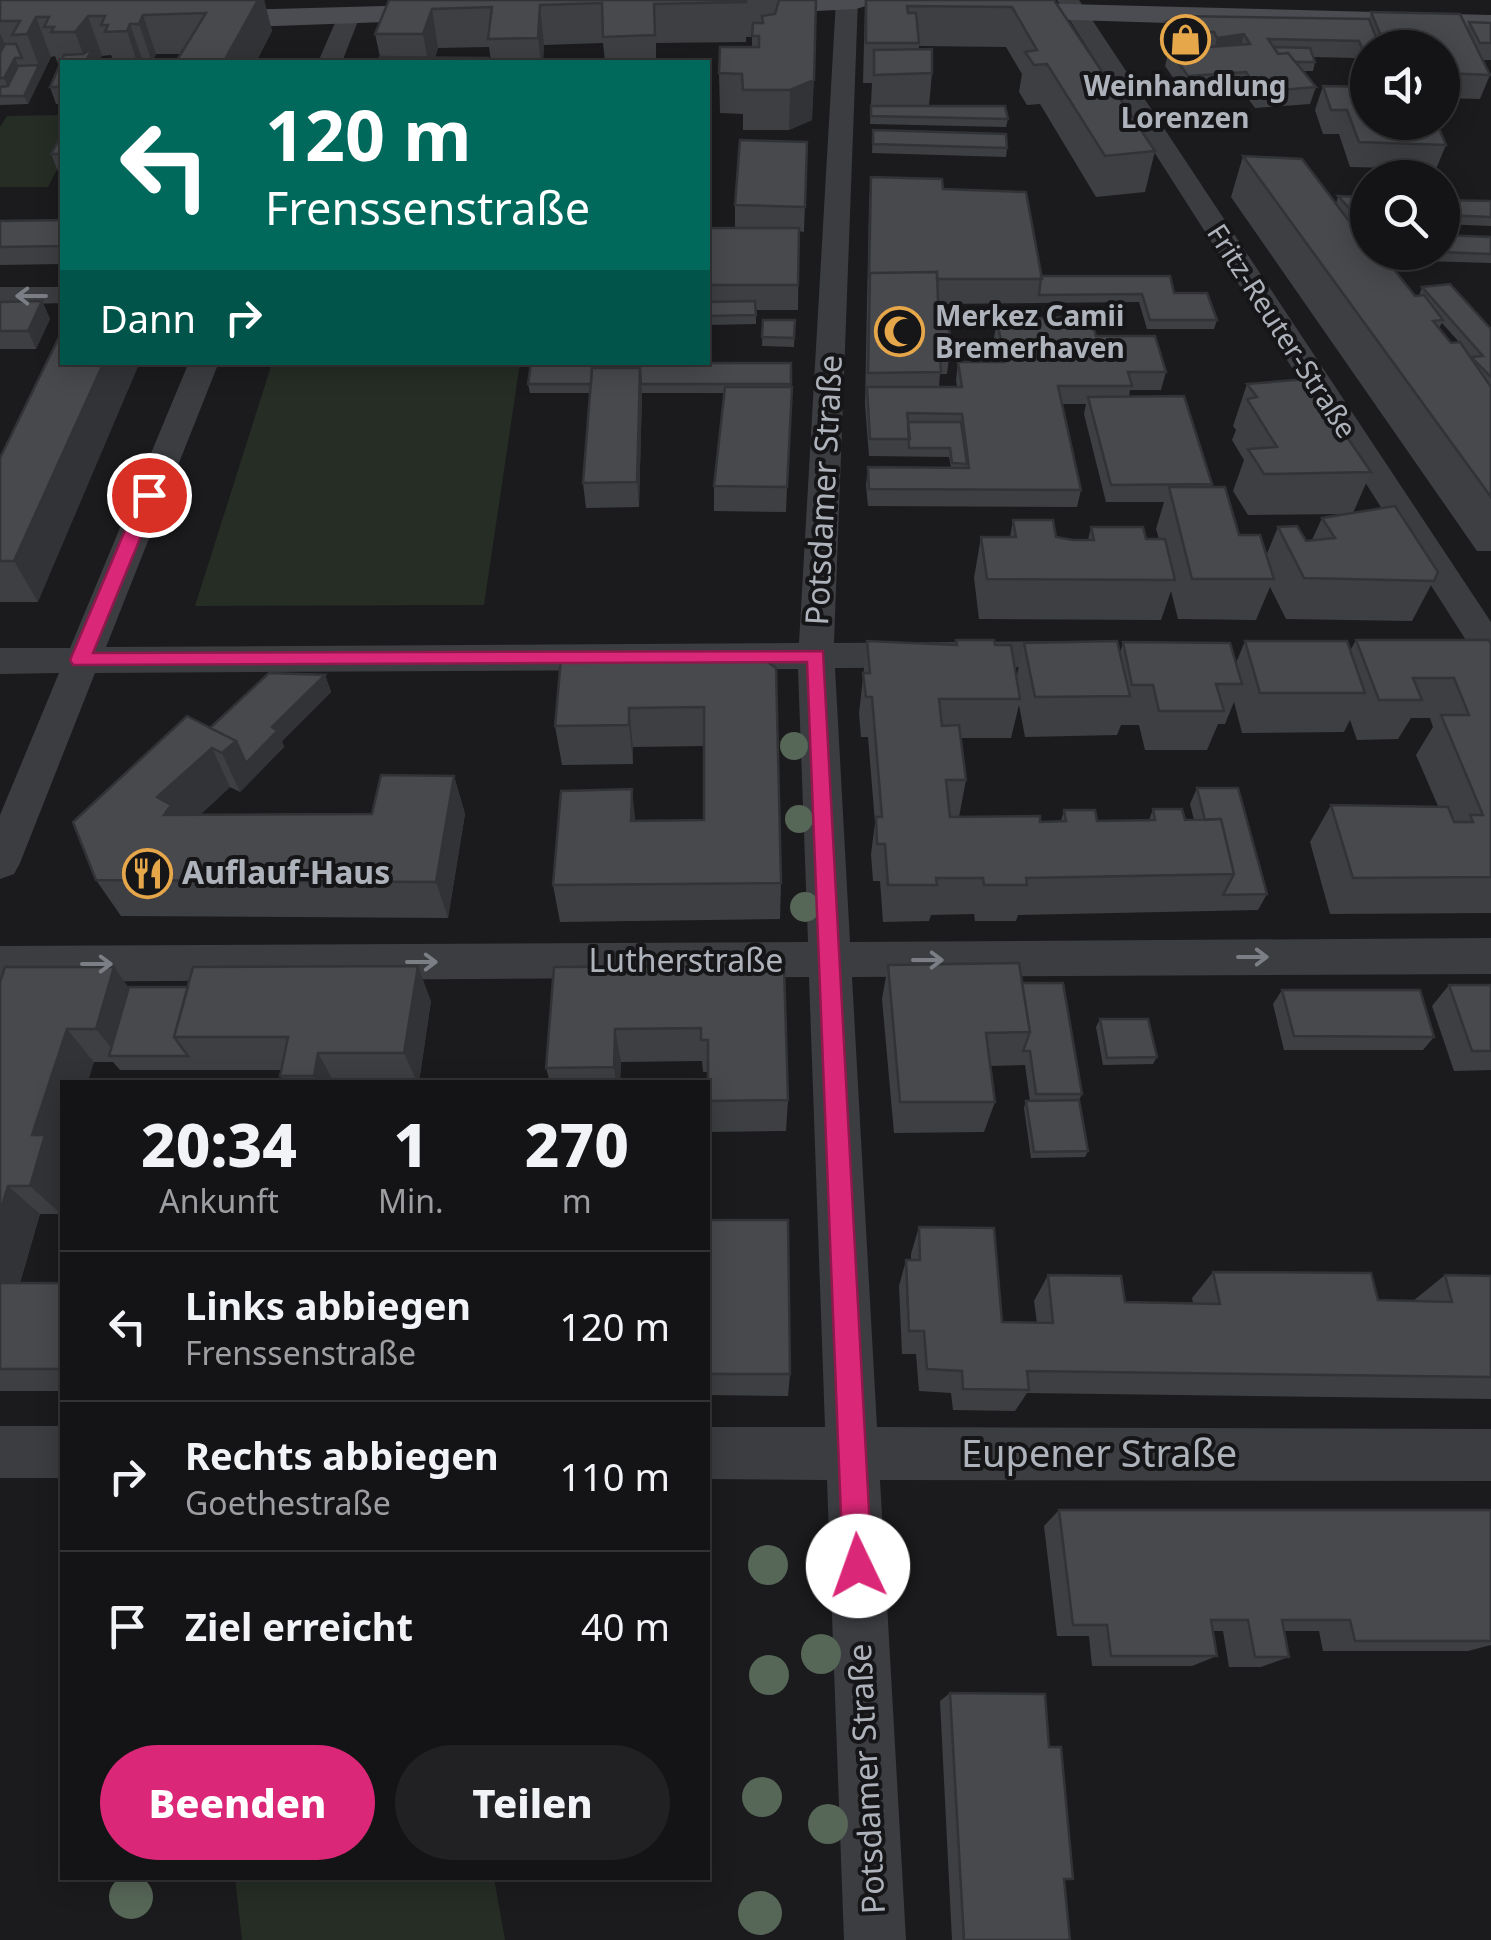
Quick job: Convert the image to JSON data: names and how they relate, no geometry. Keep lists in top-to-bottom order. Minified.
{"streets":{"street":["Fritz-Reuter-Straße","Potsdamer Straße","Lutherstraße","Eupener Straße"]},"crossings":[["Potsdamer Straße","Lutherstraße"],["Potsdamer Straße","Eupener Straße"]],"places":{"shop":["Weinhandlung Lorenzen"],"mosque":["Merkez Camii Bremerhaven"],"restaurant":["Auflauf-Haus"]},"page":{"turn":["120 m","Frenssenstraße"],"then":"Dann","eta":["20:34","Ankunft","1","Min.","270","m"],"list":[{"name":"Links abbiegen","note":"Frenssenstraße","value":"120 m"},{"name":"Rechts abbiegen","note":"Goethestraße","value":"110 m"},{"name":"Ziel erreicht","value":"40 m"}],"buttons":["Beenden","Teilen"]}}
